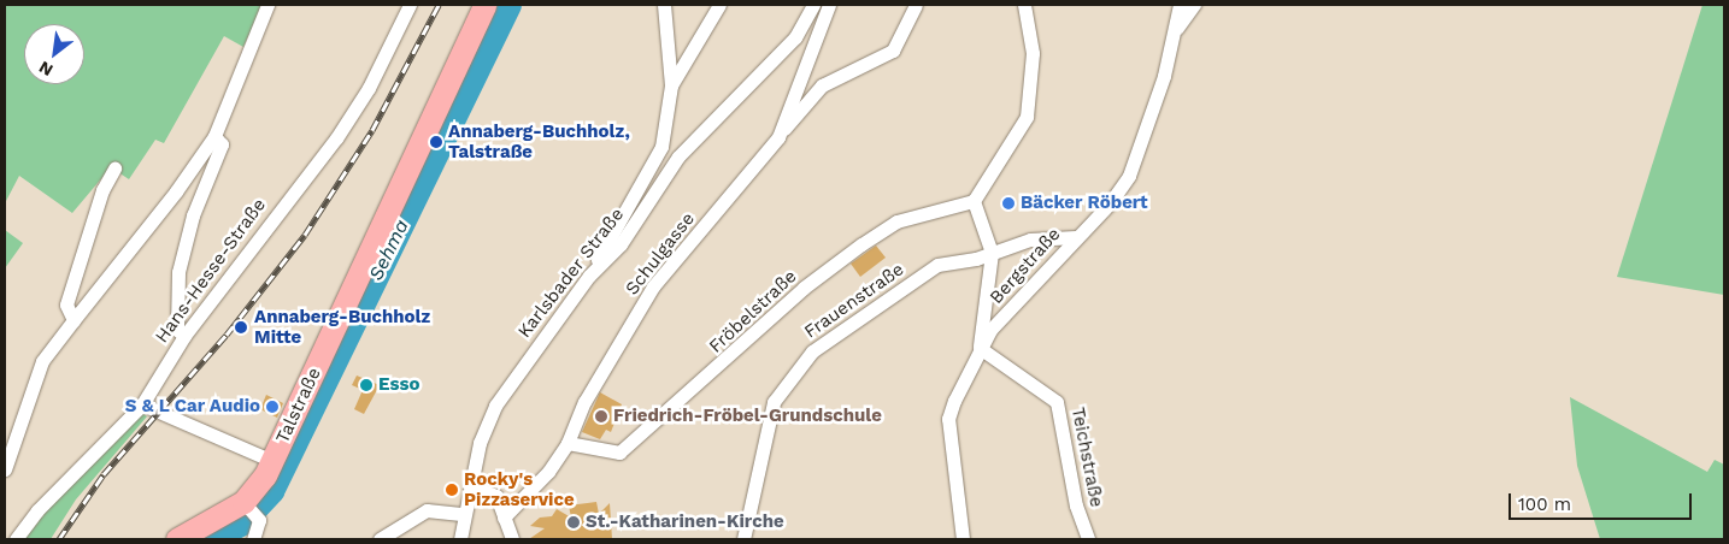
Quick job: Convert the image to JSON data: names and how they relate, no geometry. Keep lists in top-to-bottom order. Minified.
{"streets":{"main road":["Talstraße"],"street":["Schulgasse","Bergstraße","Hans-Hesse-Straße","Karlsbader Straße","Frauenstraße","Fröbelstraße","Teichstraße"]},"crossings":[["Schulgasse","Fröbelstraße"],["Bergstraße","Frauenstraße"],["Bergstraße","Teichstraße"]],"water":["Sehma"],"places":["Annaberg-Buchholz, Talstraße","Bäcker Röbert","Annaberg-Buchholz Mitte","Esso","S & L Car Audio","Friedrich-Fröbel-Grundschule","Rocky's Pizzaservice","St.-Katharinen-Kirche"],"scale_bar":"100 m","north":"bottom left"}
